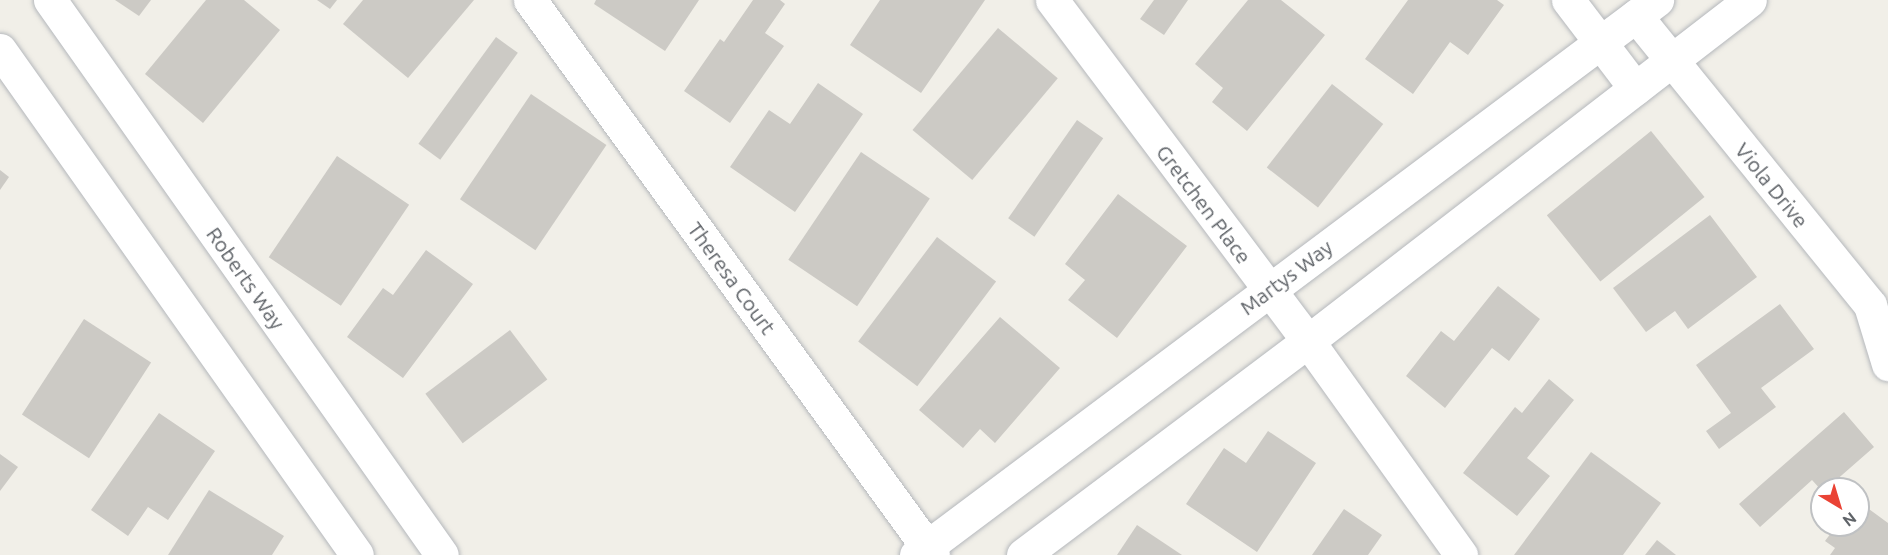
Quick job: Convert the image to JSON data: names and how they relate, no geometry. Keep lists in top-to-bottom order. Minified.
{"streets":{"street":["Viola Drive","Gretchen Place","Martys Way","Roberts Way","Theresa Court"]},"crossings":[["Viola Drive","Martys Way"],["Gretchen Place","Martys Way"],["Martys Way","Theresa Court"]],"north":"bottom right"}
